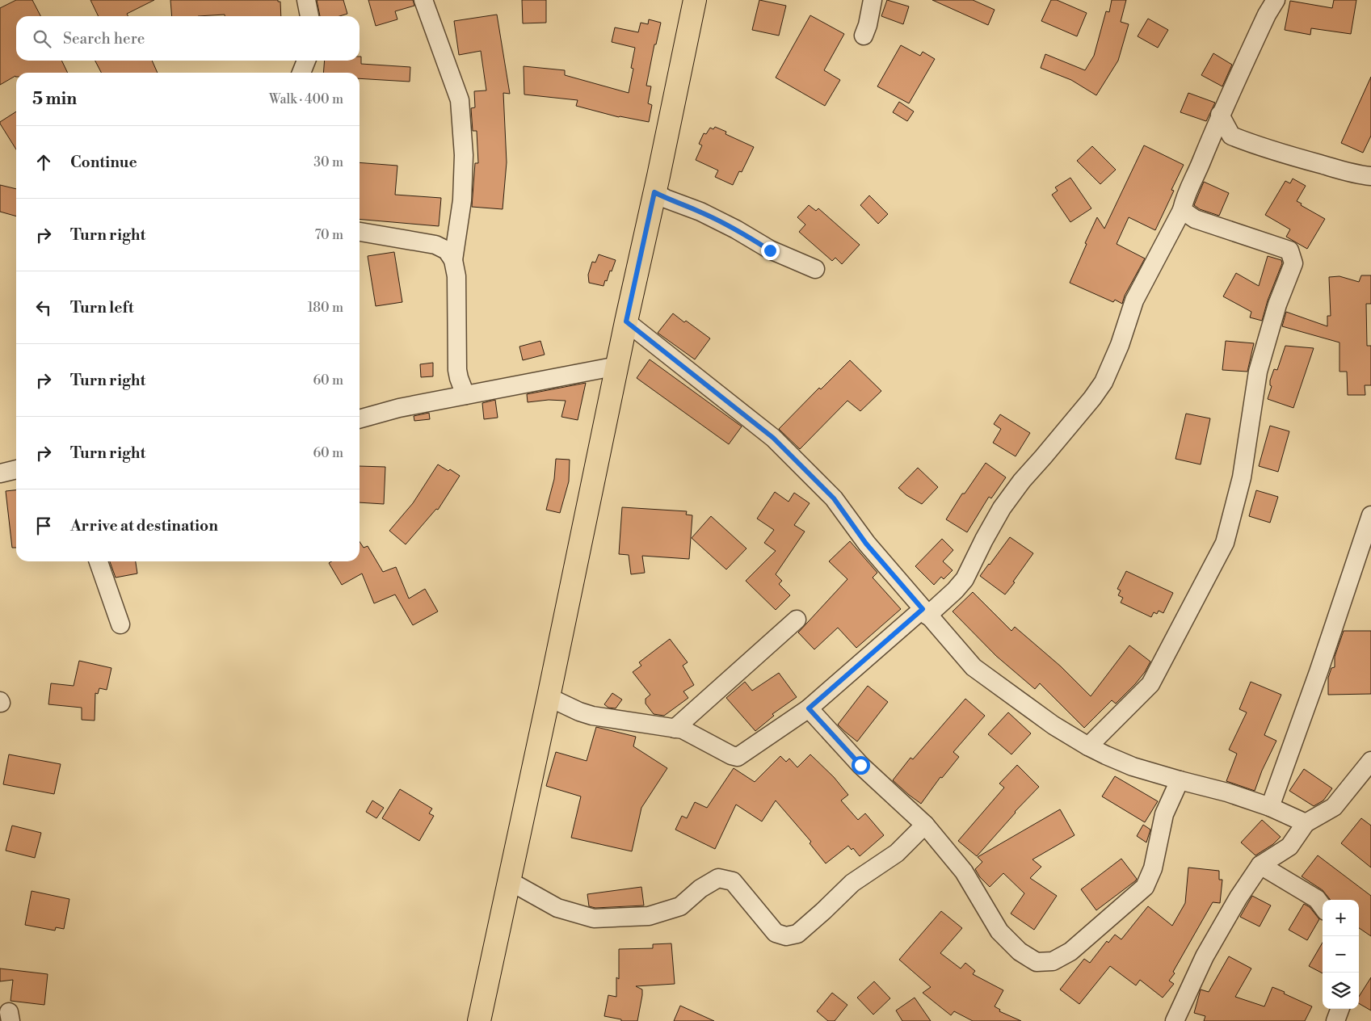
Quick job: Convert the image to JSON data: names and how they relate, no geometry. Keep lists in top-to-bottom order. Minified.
{"page":{"search":"Search here","heading":["5 min","Walk · 400 m"],"list":[["Continue","30 m"],["Turn right","70 m"],["Turn left","180 m"],["Turn right","60 m"],["Turn right","60 m"],"Arrive at destination"],"map_buttons":["+","−"]}}
